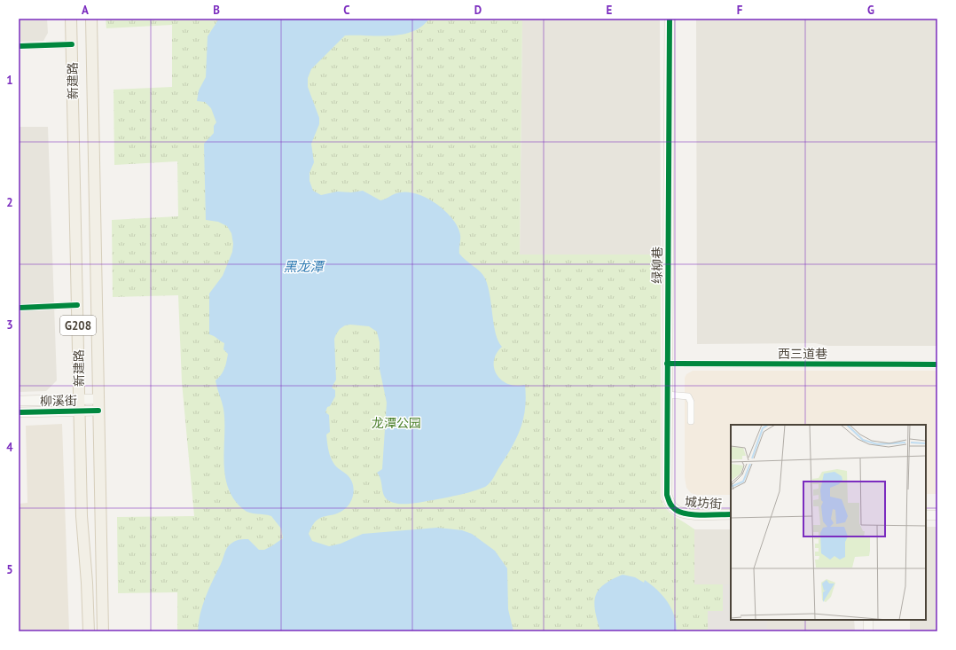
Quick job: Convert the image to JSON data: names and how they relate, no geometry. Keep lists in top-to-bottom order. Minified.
{"streets":{"main road":["新建路","G208"],"street":["绿柳巷","西三道巷","柳溪街","城坊街"]},"crossings":[["新建路","柳溪街"],["绿柳巷","西三道巷"],["绿柳巷","城坊街"]],"water":["黑龙潭"],"parks":["龙潭公园"],"grid":{"columns":["A","B","C","D","E","F","G"],"rows":["1","2","3","4","5"]}}
